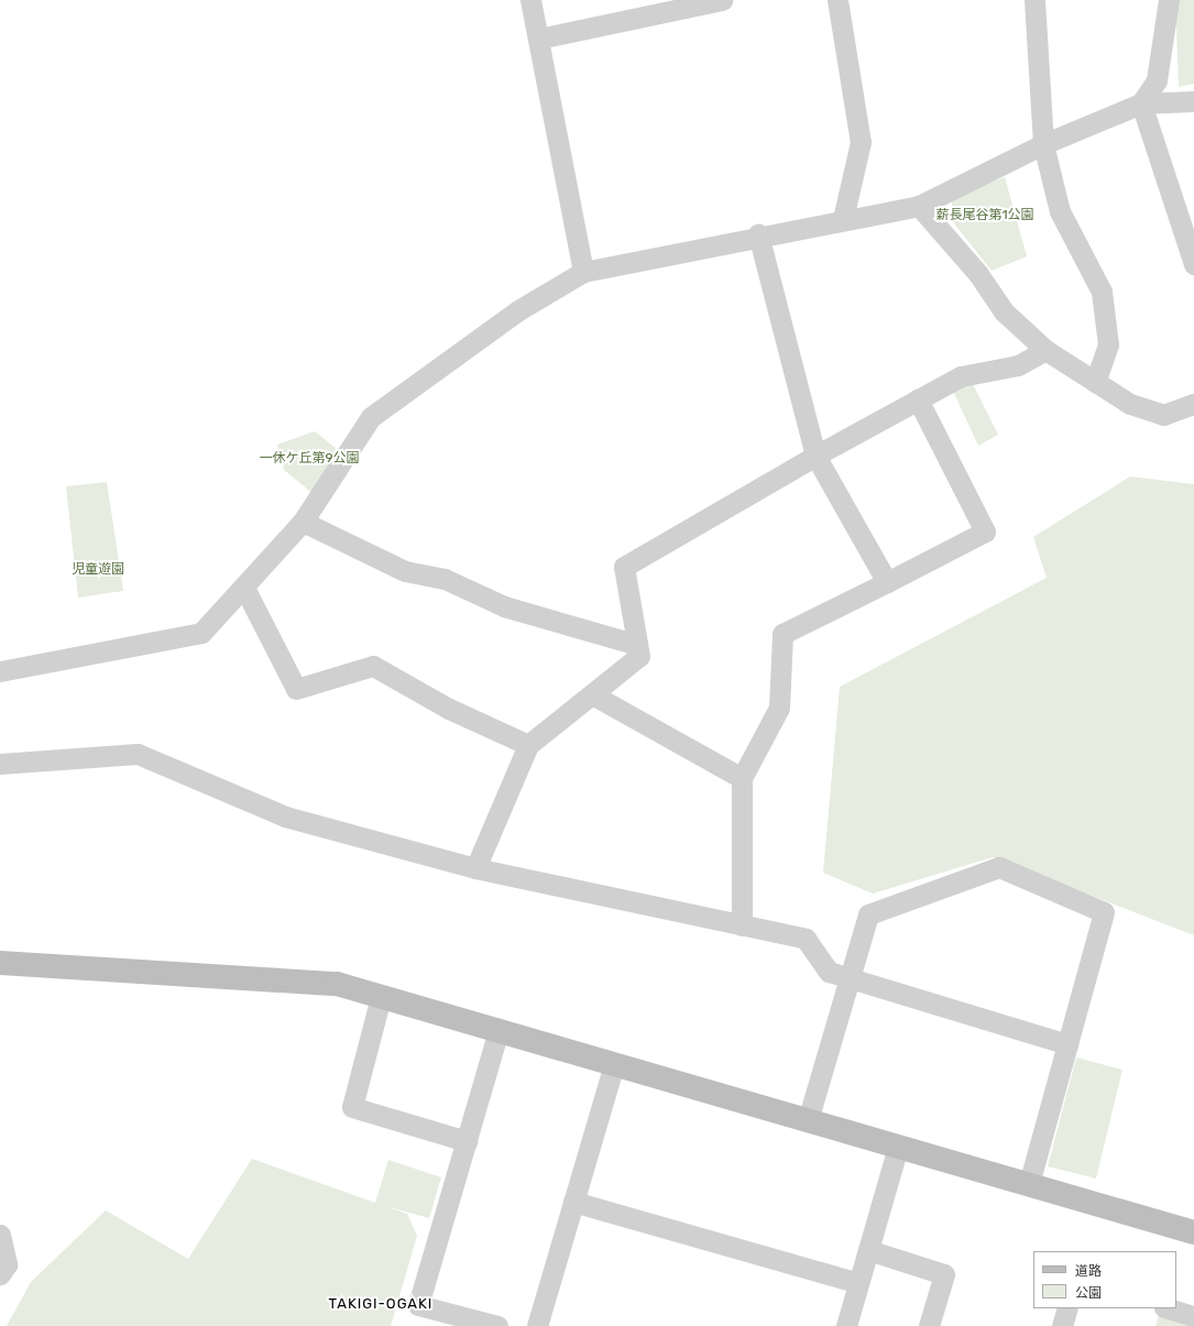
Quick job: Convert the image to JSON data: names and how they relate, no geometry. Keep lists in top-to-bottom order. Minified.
{"districts":["TAKIGI-OGAKI"],"parks":["薪長尾谷第1公園","一休ケ丘第9公園","児童遊園"],"legend":["道路","公園"]}
